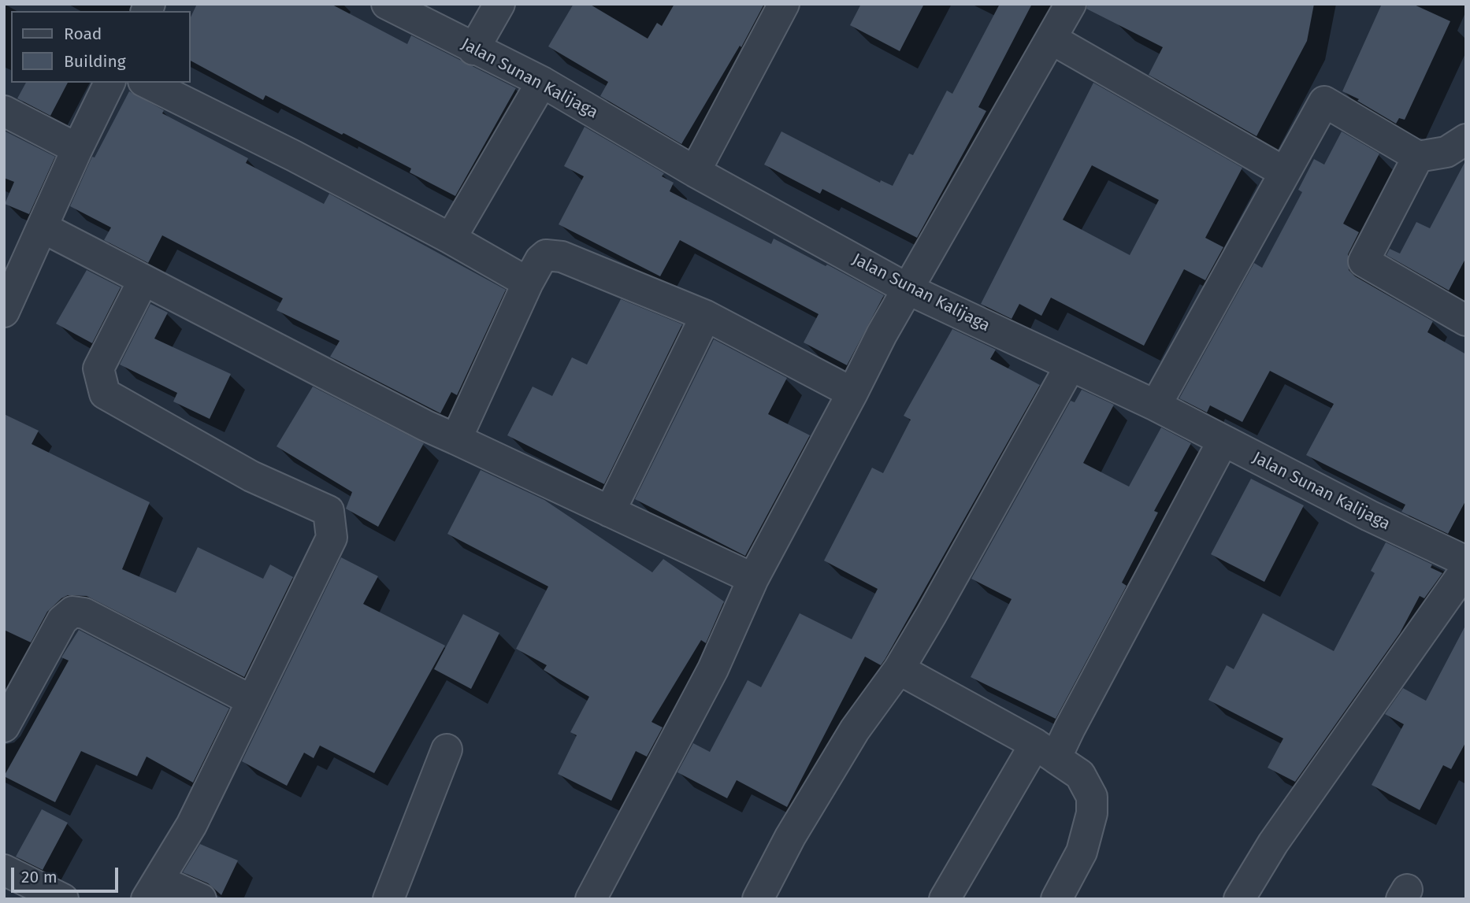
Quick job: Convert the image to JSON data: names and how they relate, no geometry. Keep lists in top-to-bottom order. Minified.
{"streets":{"street":["Jalan Sunan Kalijaga"]},"legend":["Road","Building"],"scale_bar":"20 m"}
